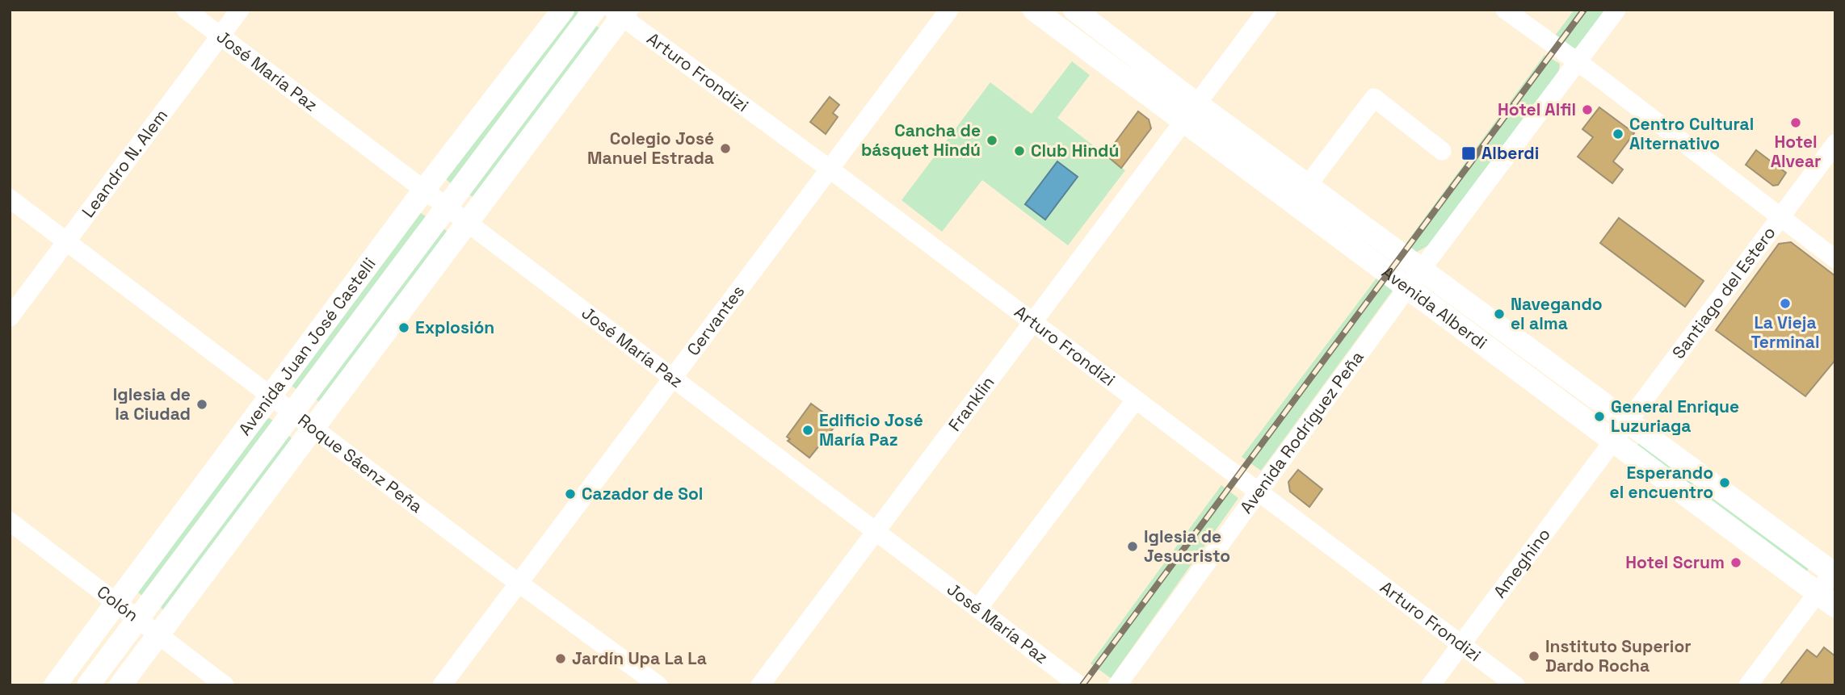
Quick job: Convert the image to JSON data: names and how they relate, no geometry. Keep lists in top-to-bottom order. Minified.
{"streets":{"main road":["Avenida Alberdi","Avenida Juan José Castelli"],"street":["José María Paz","Arturo Frondizi","Leandro N. Alem","Santiago del Estero","Cervantes","Franklin","Avenida Rodríguez Peña","Roque Sáenz Peña","Ameghino","Colón"]},"crossings":[["José María Paz","Leandro N. Alem"],["José María Paz","Cervantes"],["José María Paz","Avenida Juan José Castelli"],["José María Paz","Franklin"],["Arturo Frondizi","Cervantes"],["Arturo Frondizi","Franklin"],["Arturo Frondizi","Avenida Rodríguez Peña"],["Arturo Frondizi","Ameghino"],["Leandro N. Alem","Roque Sáenz Peña"],["Santiago del Estero","Avenida Alberdi"],["Santiago del Estero","Ameghino"],["Avenida Alberdi","Franklin"],["Avenida Alberdi","Avenida Rodríguez Peña"],["Avenida Alberdi","Ameghino"],["Cervantes","Roque Sáenz Peña"],["Avenida Juan José Castelli","Roque Sáenz Peña"],["Avenida Juan José Castelli","Colón"]],"places":{"other":["Hotel Alfil","Hotel Alvear","Centro Cultural Alternativo","Cancha de básquet Hindú","Colegio José Manuel Estrada","Club Hindú","La Vieja Terminal","Navegando el alma","Explosión","Iglesia de la Ciudad","General Enrique Luzuriaga","Edificio José María Paz","Esperando el encuentro","Cazador de Sol","Iglesia de Jesucristo","Hotel Scrum","Instituto Superior Dardo Rocha","Jardín Upa La La"],"transit":["Alberdi"]}}
